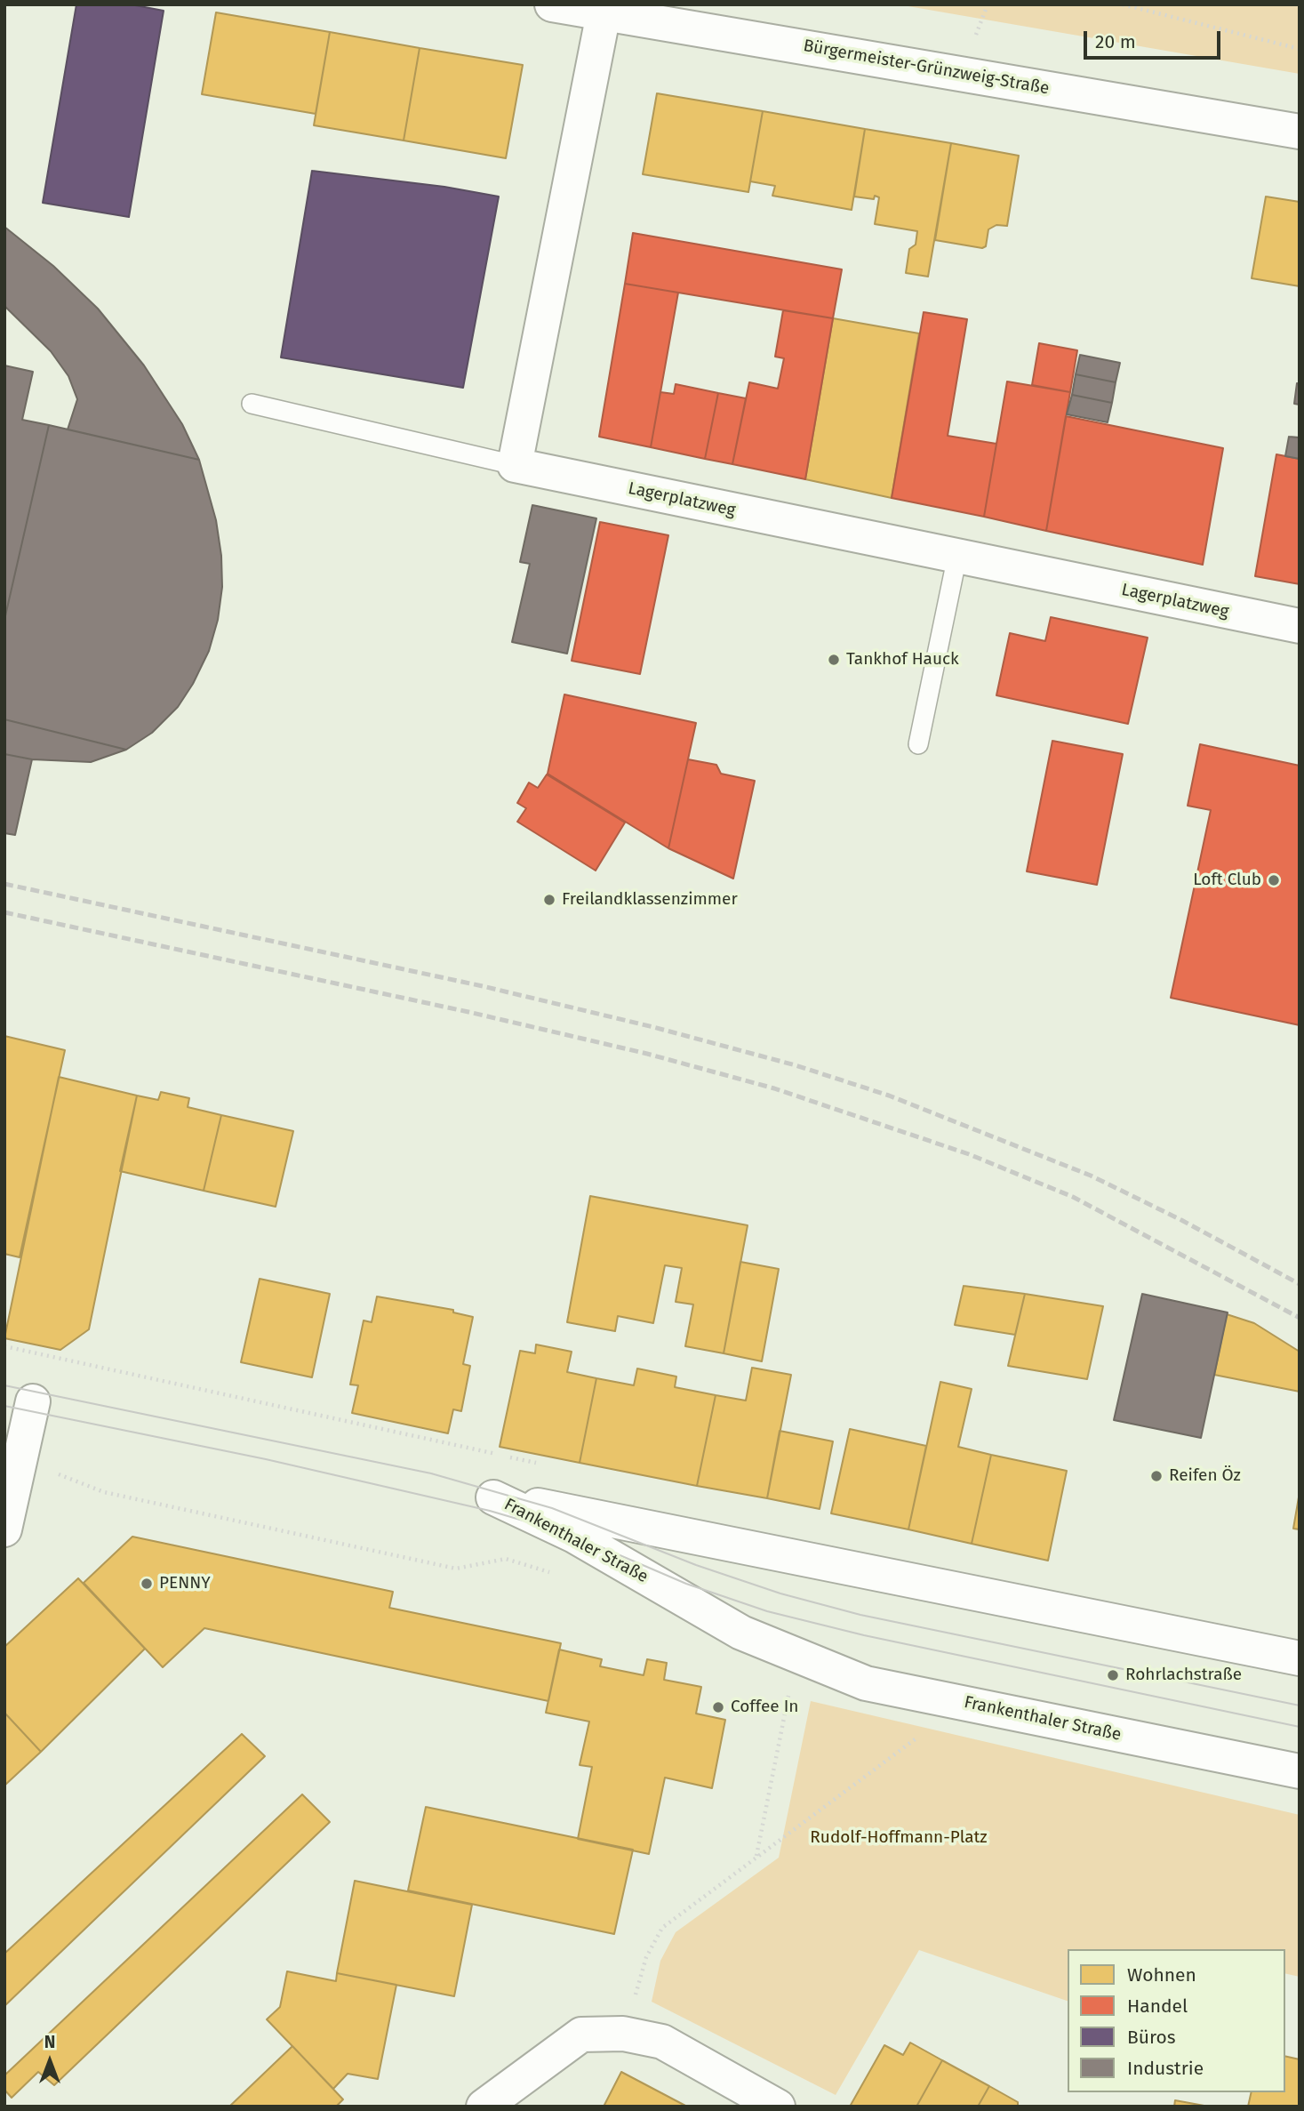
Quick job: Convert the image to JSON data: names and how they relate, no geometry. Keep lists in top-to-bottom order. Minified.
{"streets":{"street":["Bürgermeister-Grünzweig-Straße","Lagerplatzweg","Frankenthaler Straße"]},"parks":["Rudolf-Hoffmann-Platz"],"places":["Tankhof Hauck","Loft Club","Freilandklassenzimmer","Reifen Öz","PENNY","Rohrlachstraße","Coffee In"],"legend":["Wohnen","Handel","Büros","Industrie"],"scale_bar":"20 m","north":"top"}
